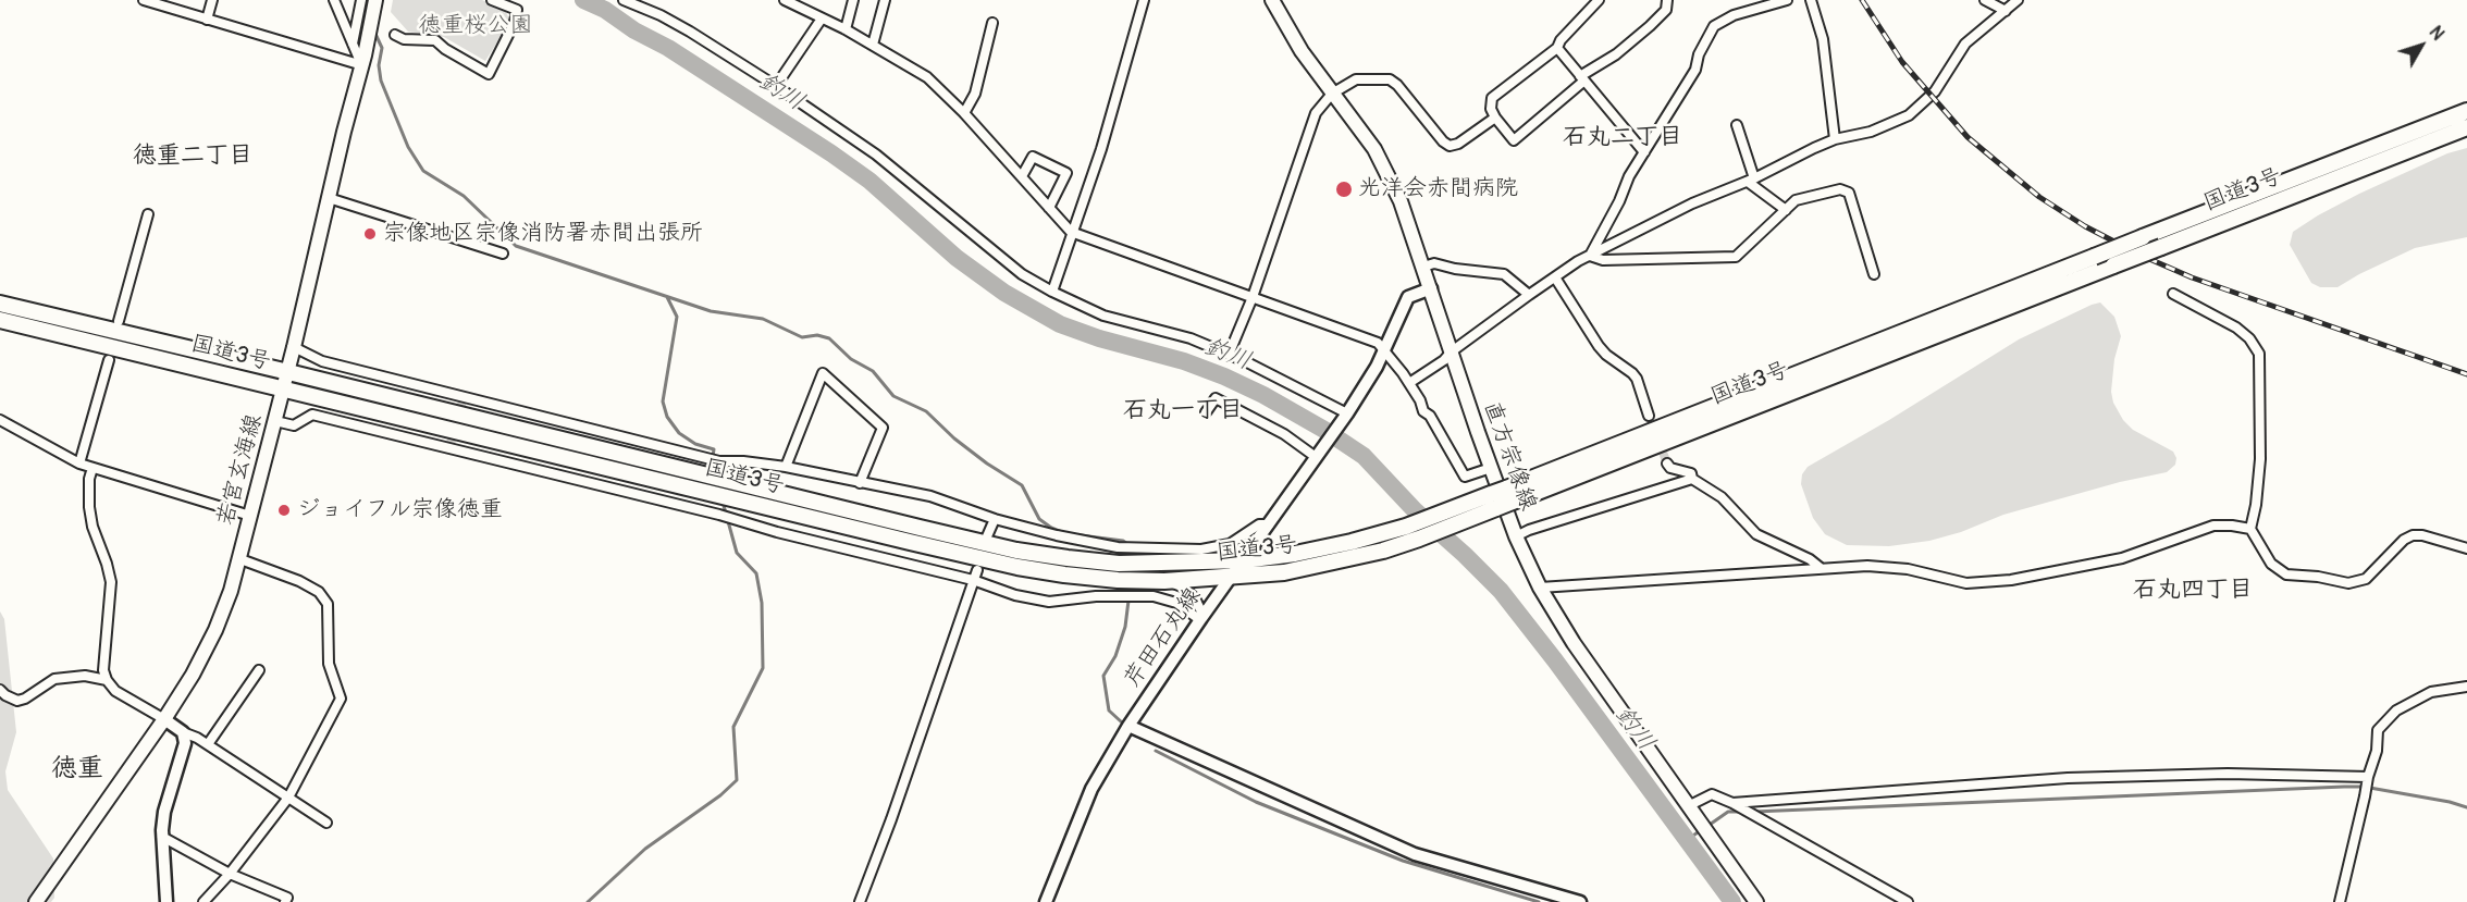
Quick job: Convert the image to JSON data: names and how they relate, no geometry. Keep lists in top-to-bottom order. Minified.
{"streets":{"highway":["国道3号"],"main road":["直方宗像線","若宮玄海線","芹田石丸線"]},"crossings":[["国道3号","若宮玄海線"],["国道3号","芹田石丸線"],["直方宗像線","芹田石丸線"]],"districts":["石丸二丁目","徳重二丁目","石丸一丁目","石丸四丁目","徳重"],"water":["釣川"],"parks":["徳重桜公園"],"places":["光洋会赤間病院","宗像地区宗像消防署赤間出張所","ジョイフル宗像徳重"],"north":"top right"}
